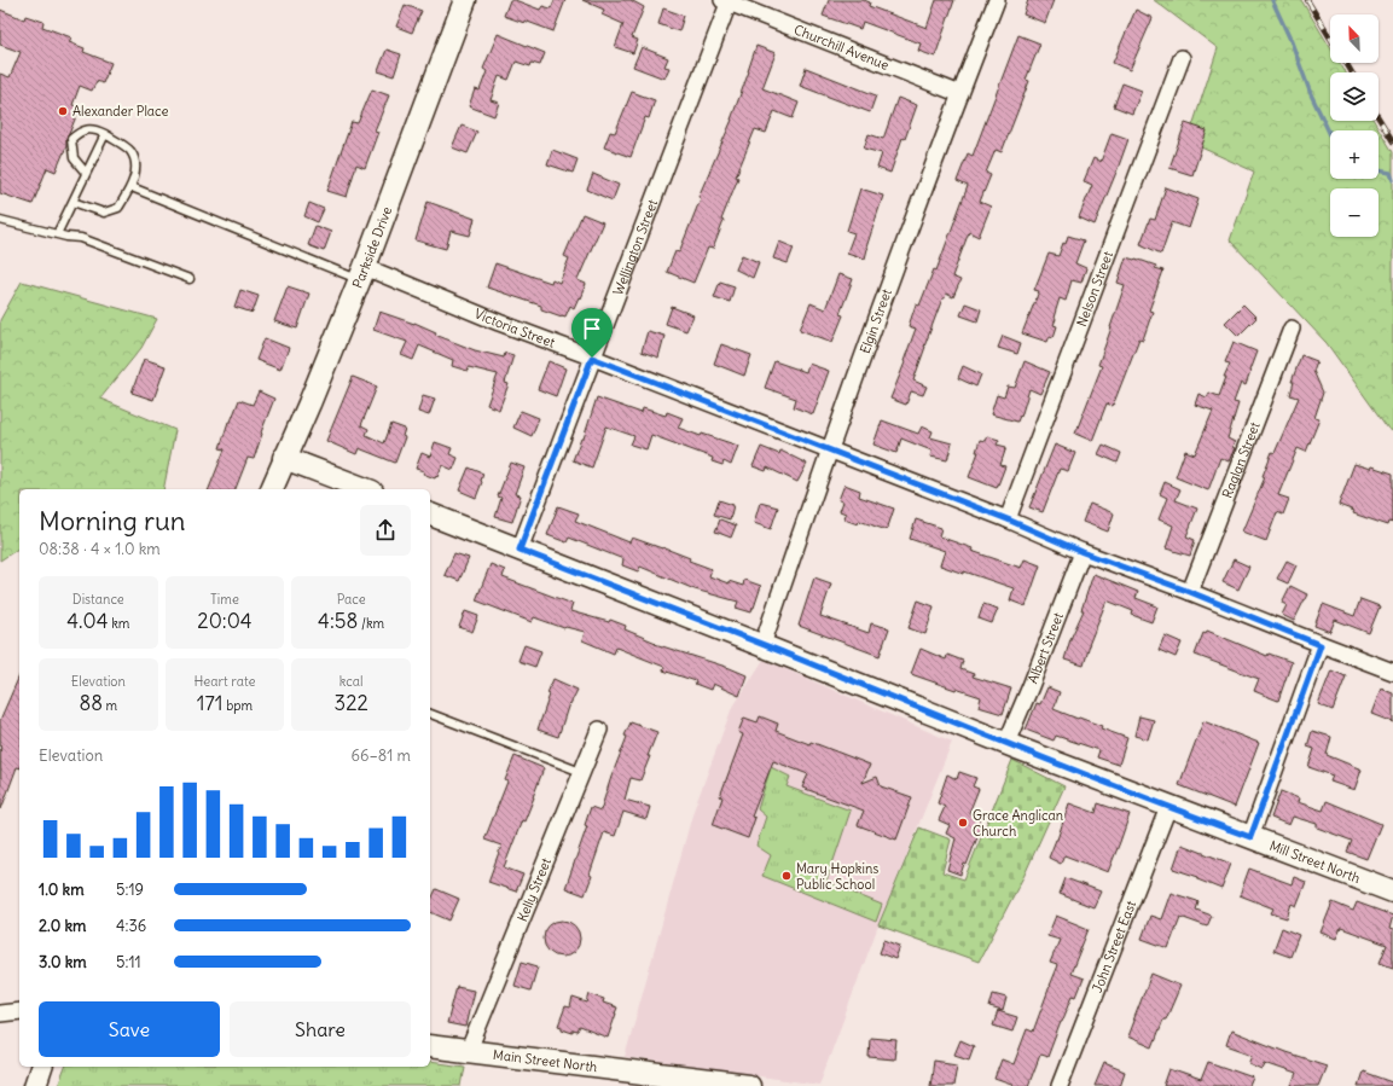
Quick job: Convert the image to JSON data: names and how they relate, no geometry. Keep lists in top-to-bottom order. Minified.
{"streets":{"main road":["Parkside Drive","Mill Street North","Main Street North"],"street":["Churchill Avenue","Wellington Street","Nelson Street","Elgin Street","Victoria Street","Raglan Street","Albert Street","Kelly Street","John Street East"]},"crossings":[["Churchill Avenue","Wellington Street"],["Churchill Avenue","Elgin Street"],["Parkside Drive","Victoria Street"],["Wellington Street","Victoria Street"],["Wellington Street","Mill Street North"],["Nelson Street","Victoria Street"],["Elgin Street","Victoria Street"],["Elgin Street","Mill Street North"],["Victoria Street","Raglan Street"],["Victoria Street","Albert Street"],["Albert Street","Mill Street North"],["Mill Street North","John Street East"],["Kelly Street","Main Street North"]],"places":["Alexander Place","Grace Anglican Church","Mary Hopkins Public School"],"north":"top left","page":{"map_buttons":["+","−"],"heading":["Morning run","08:38 · 4 × 1.0 km"],"stats":[["Distance","4.04 km"],["Time","20:04"],["Pace","4:58 /km"],["Elevation","88 m"],["Heart rate","171 bpm"],["kcal","322"]],"chart":["Elevation","66–81 m"],"list":[{"name":"1.0 km","note":"5:19"},{"name":"2.0 km","note":"4:36"},{"name":"3.0 km","note":"5:11"}],"buttons":["Save","Share"]}}
